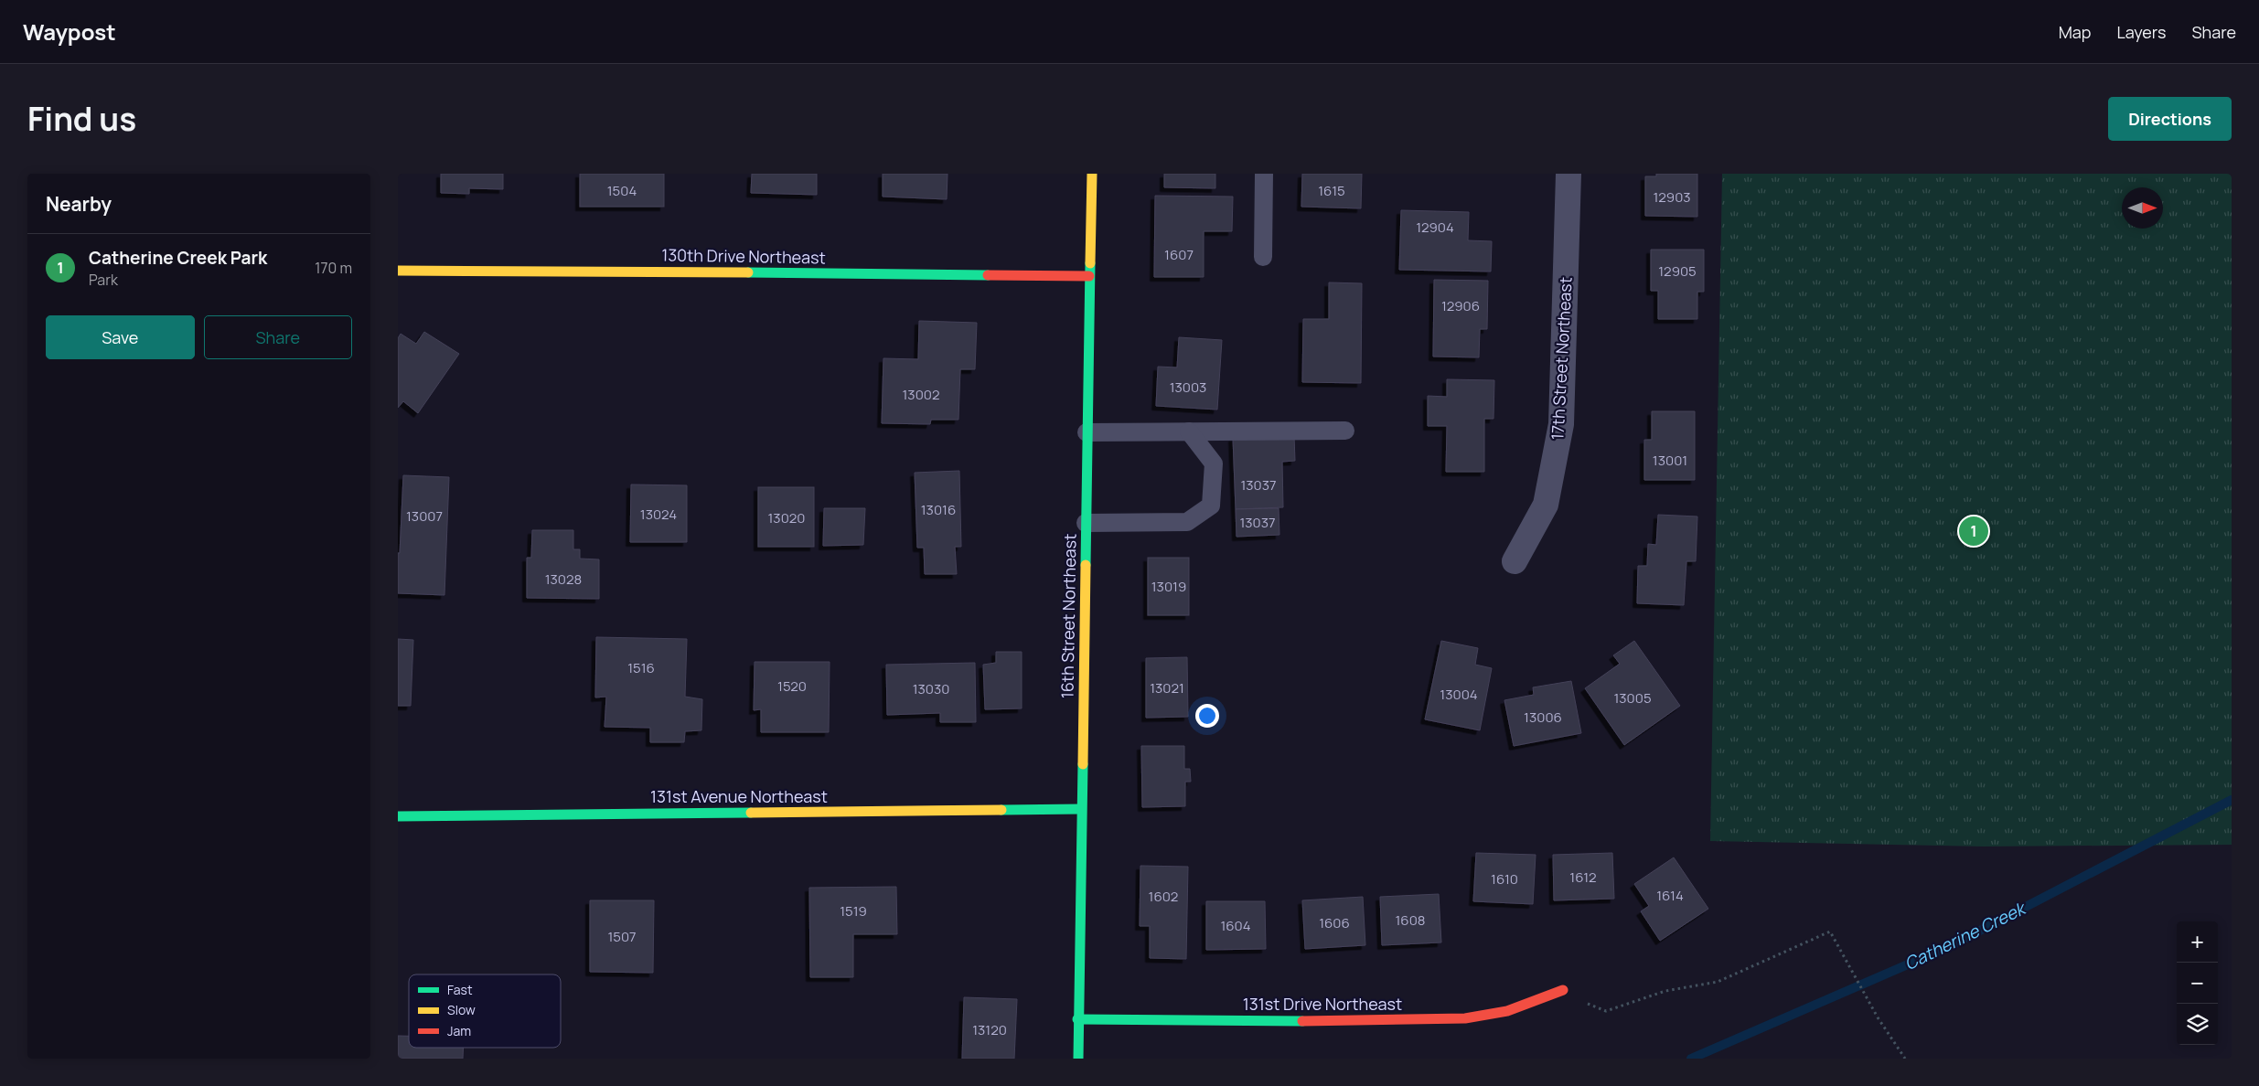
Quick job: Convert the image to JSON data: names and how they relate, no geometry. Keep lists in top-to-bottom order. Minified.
{"streets":{"street":["130th Drive Northeast","17th Street Northeast","16th Street Northeast","131st Avenue Northeast","131st Drive Northeast"]},"crossings":[["130th Drive Northeast","16th Street Northeast"],["16th Street Northeast","131st Avenue Northeast"],["16th Street Northeast","131st Drive Northeast"]],"water":["Catherine Creek"],"house_numbers":["1504","1615","12903","12904","1607","12905","12906","13003","13002","13001","13037","13016","13024","13007","13020","13037","13028","13019","1516","1520","13021","13030","13004","13005","13006","1612","1610","1614","1602","1519","1608","1606","1604","1507","13120"],"legend":["Fast","Slow","Jam"],"north":"right","page":{"header":"Waypost","nav":["Map","Layers","Share"],"title":"Find us","buttons":["Directions",["Save","Share"]],"heading":"Nearby","list":[{"mark":"1","name":"Catherine Creek Park","note":"Park","value":"170 m"}],"pins":"1","map_buttons":["+","−"]}}
